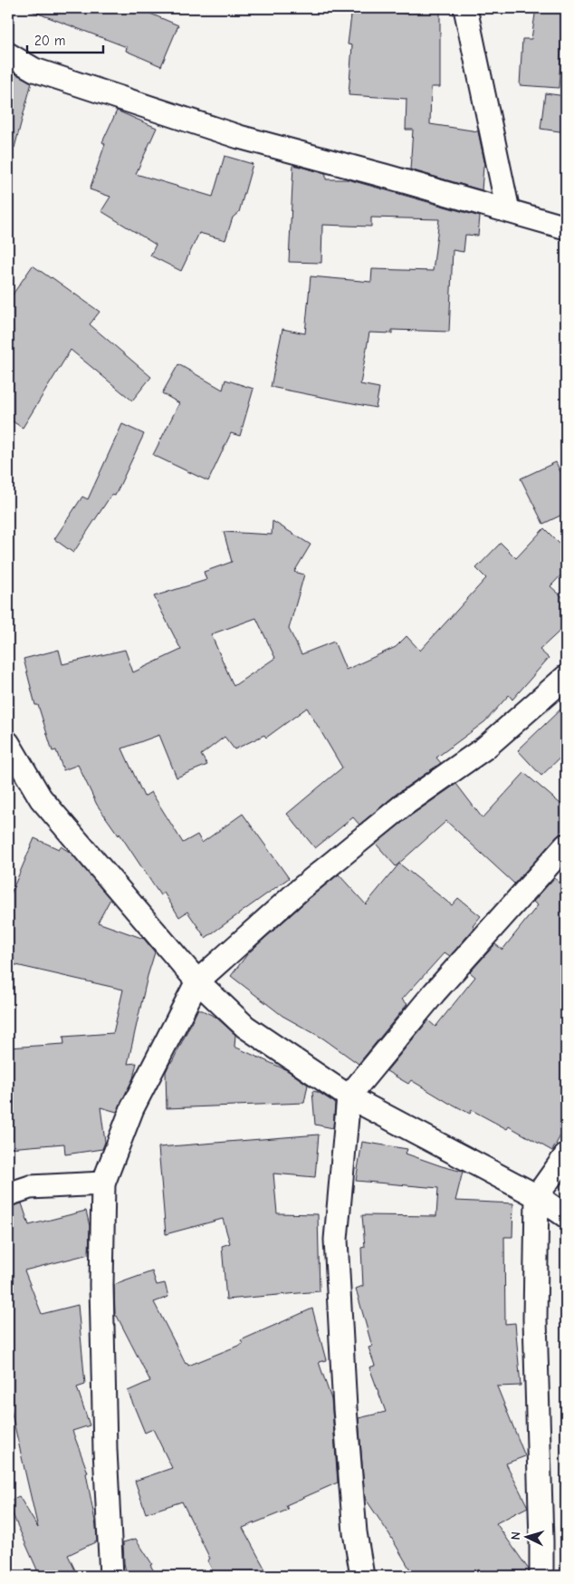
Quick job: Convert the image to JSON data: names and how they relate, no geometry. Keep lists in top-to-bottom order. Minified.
{"scale_bar":"20 m","north":"left"}
